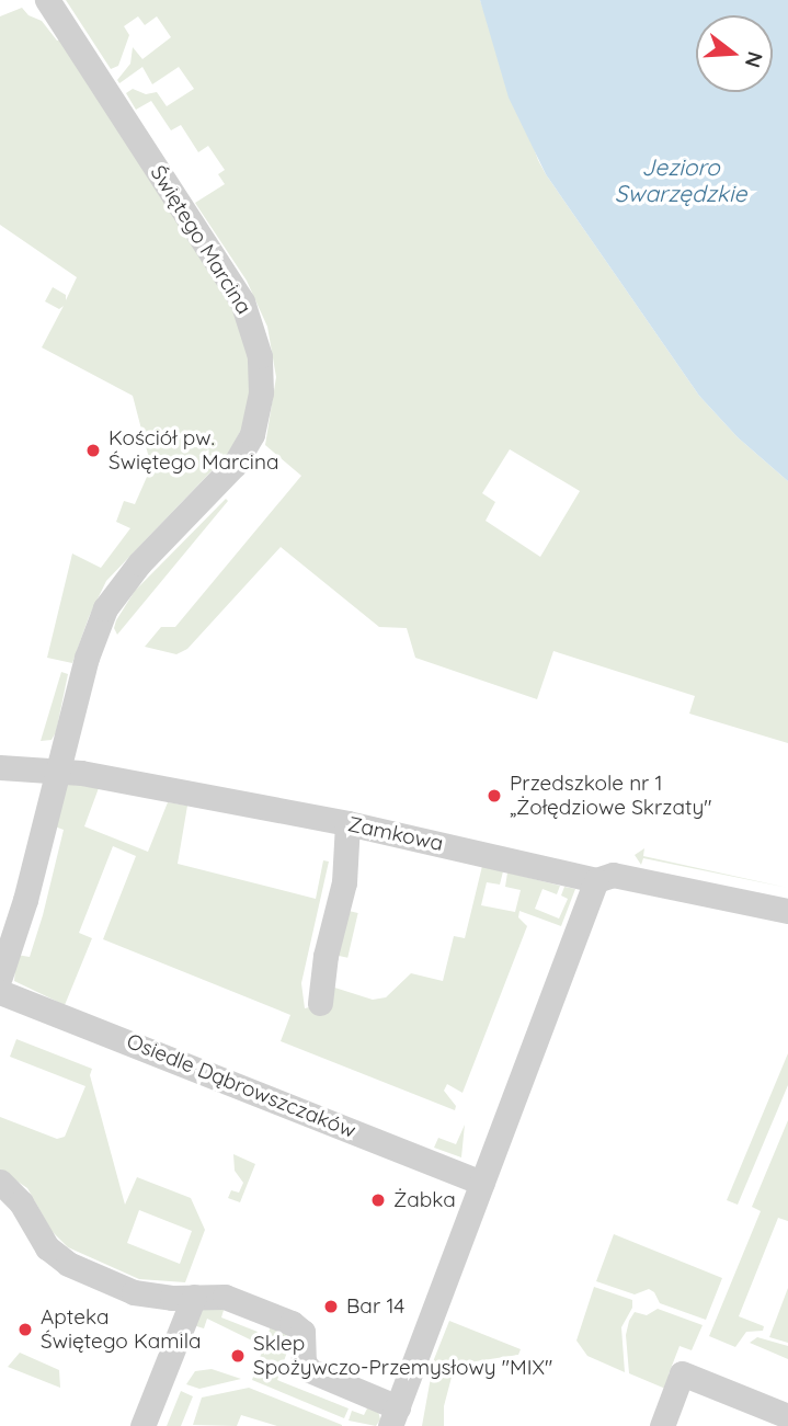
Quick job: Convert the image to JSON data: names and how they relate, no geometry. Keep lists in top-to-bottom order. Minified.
{"streets":{"street":["Świętego Marcina","Zamkowa","Osiedle Dąbrowszczaków"]},"crossings":[["Świętego Marcina","Zamkowa"]],"water":["Jezioro Swarzędzkie"],"places":["Kościół pw. Świętego Marcina","Przedszkole nr 1 „Żołędziowe Skrzaty\"","Żabka","Bar 14","Apteka Świętego Kamila","Sklep Spożywczo-Przemysłowy \"MIX\""],"north":"right"}
